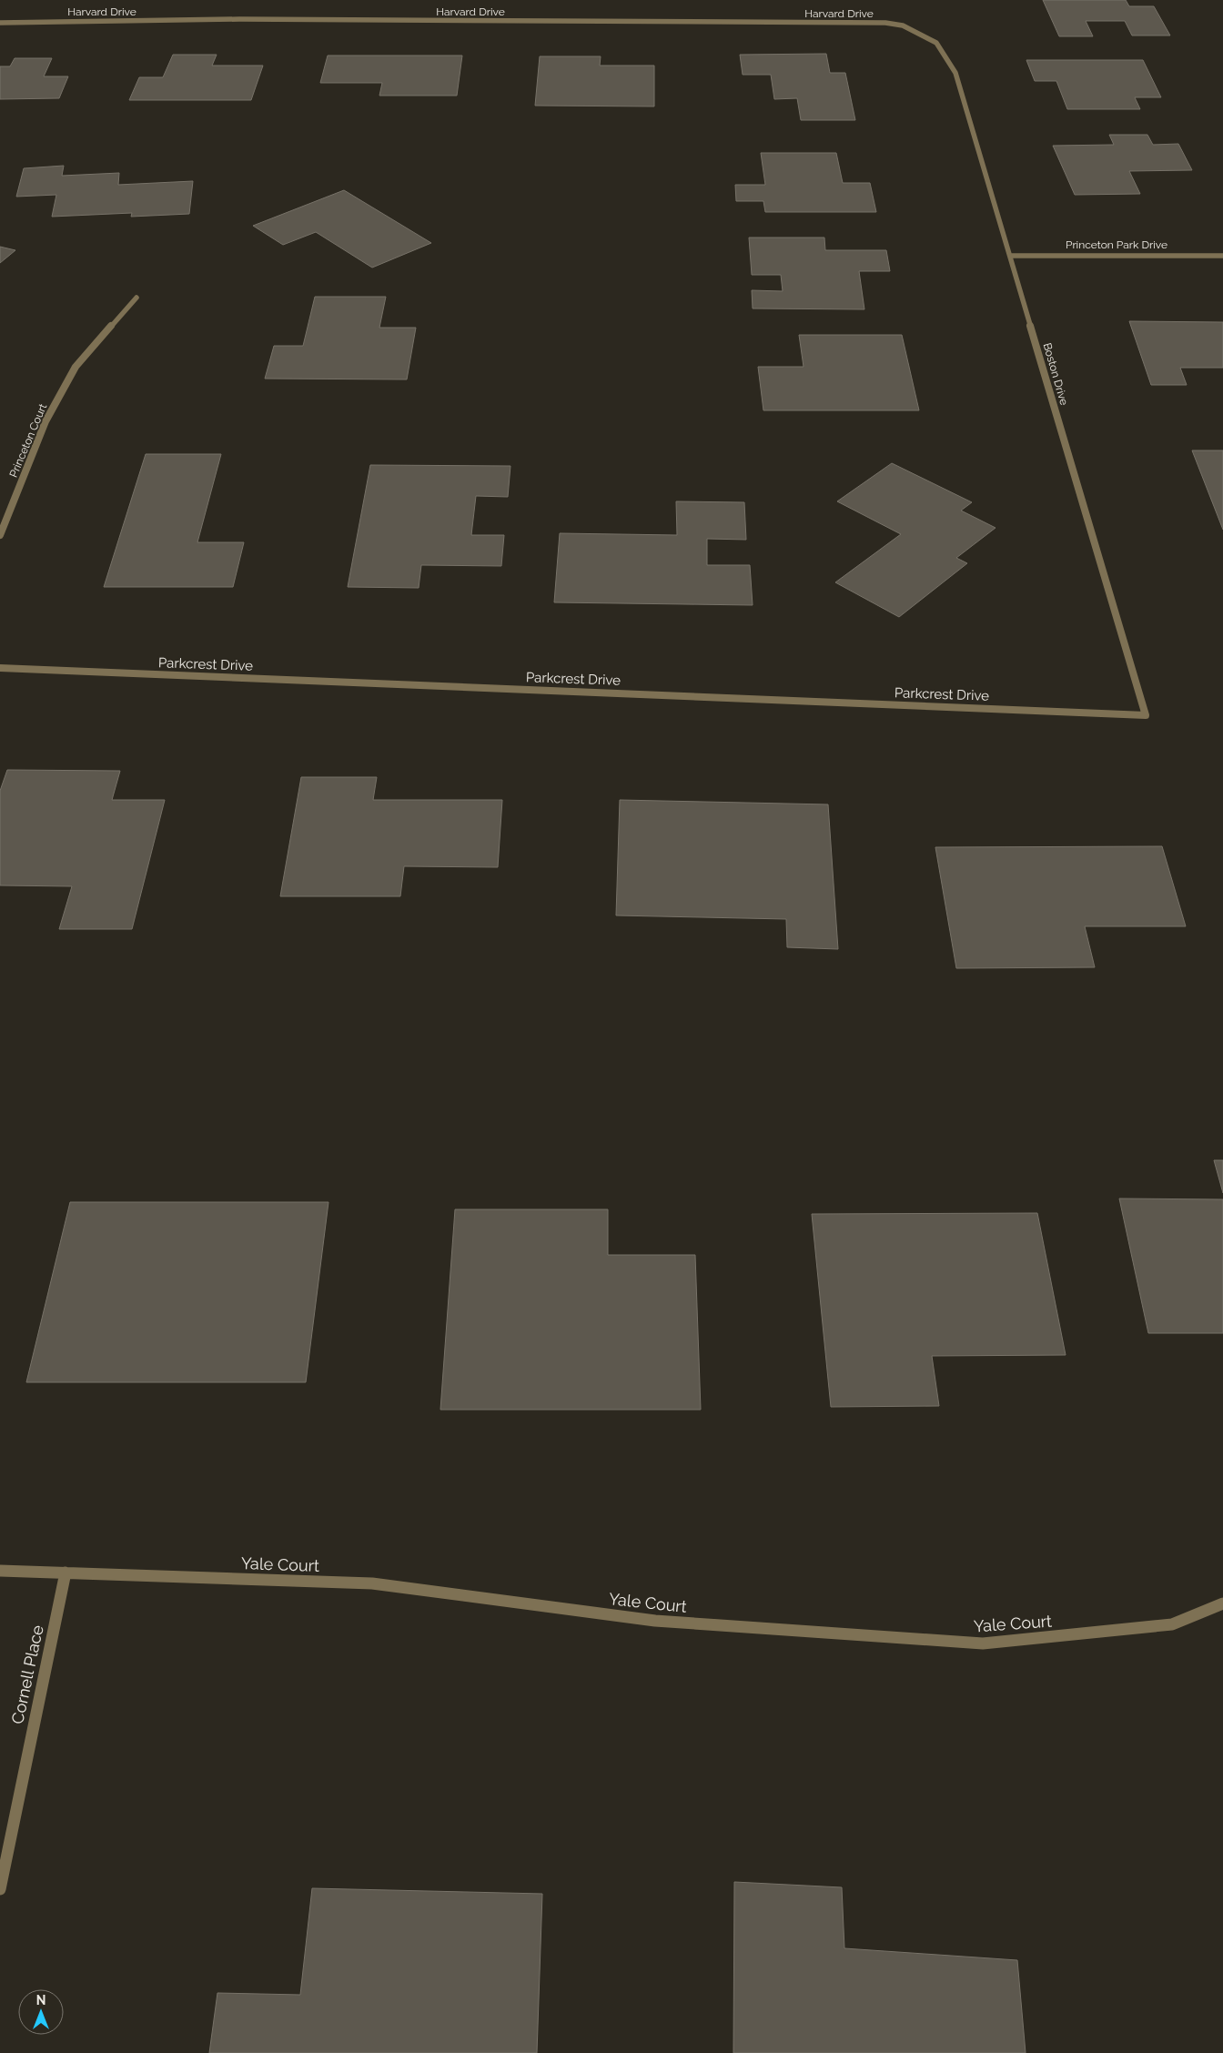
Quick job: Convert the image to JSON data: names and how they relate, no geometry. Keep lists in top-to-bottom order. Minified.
{"streets":{"street":["Harvard Drive","Princeton Park Drive","Boston Drive","Princeton Court","Parkcrest Drive","Yale Court","Cornell Place"]},"crossings":[["Harvard Drive","Boston Drive"],["Princeton Park Drive","Boston Drive"],["Boston Drive","Parkcrest Drive"],["Yale Court","Cornell Place"]],"north":"top"}
